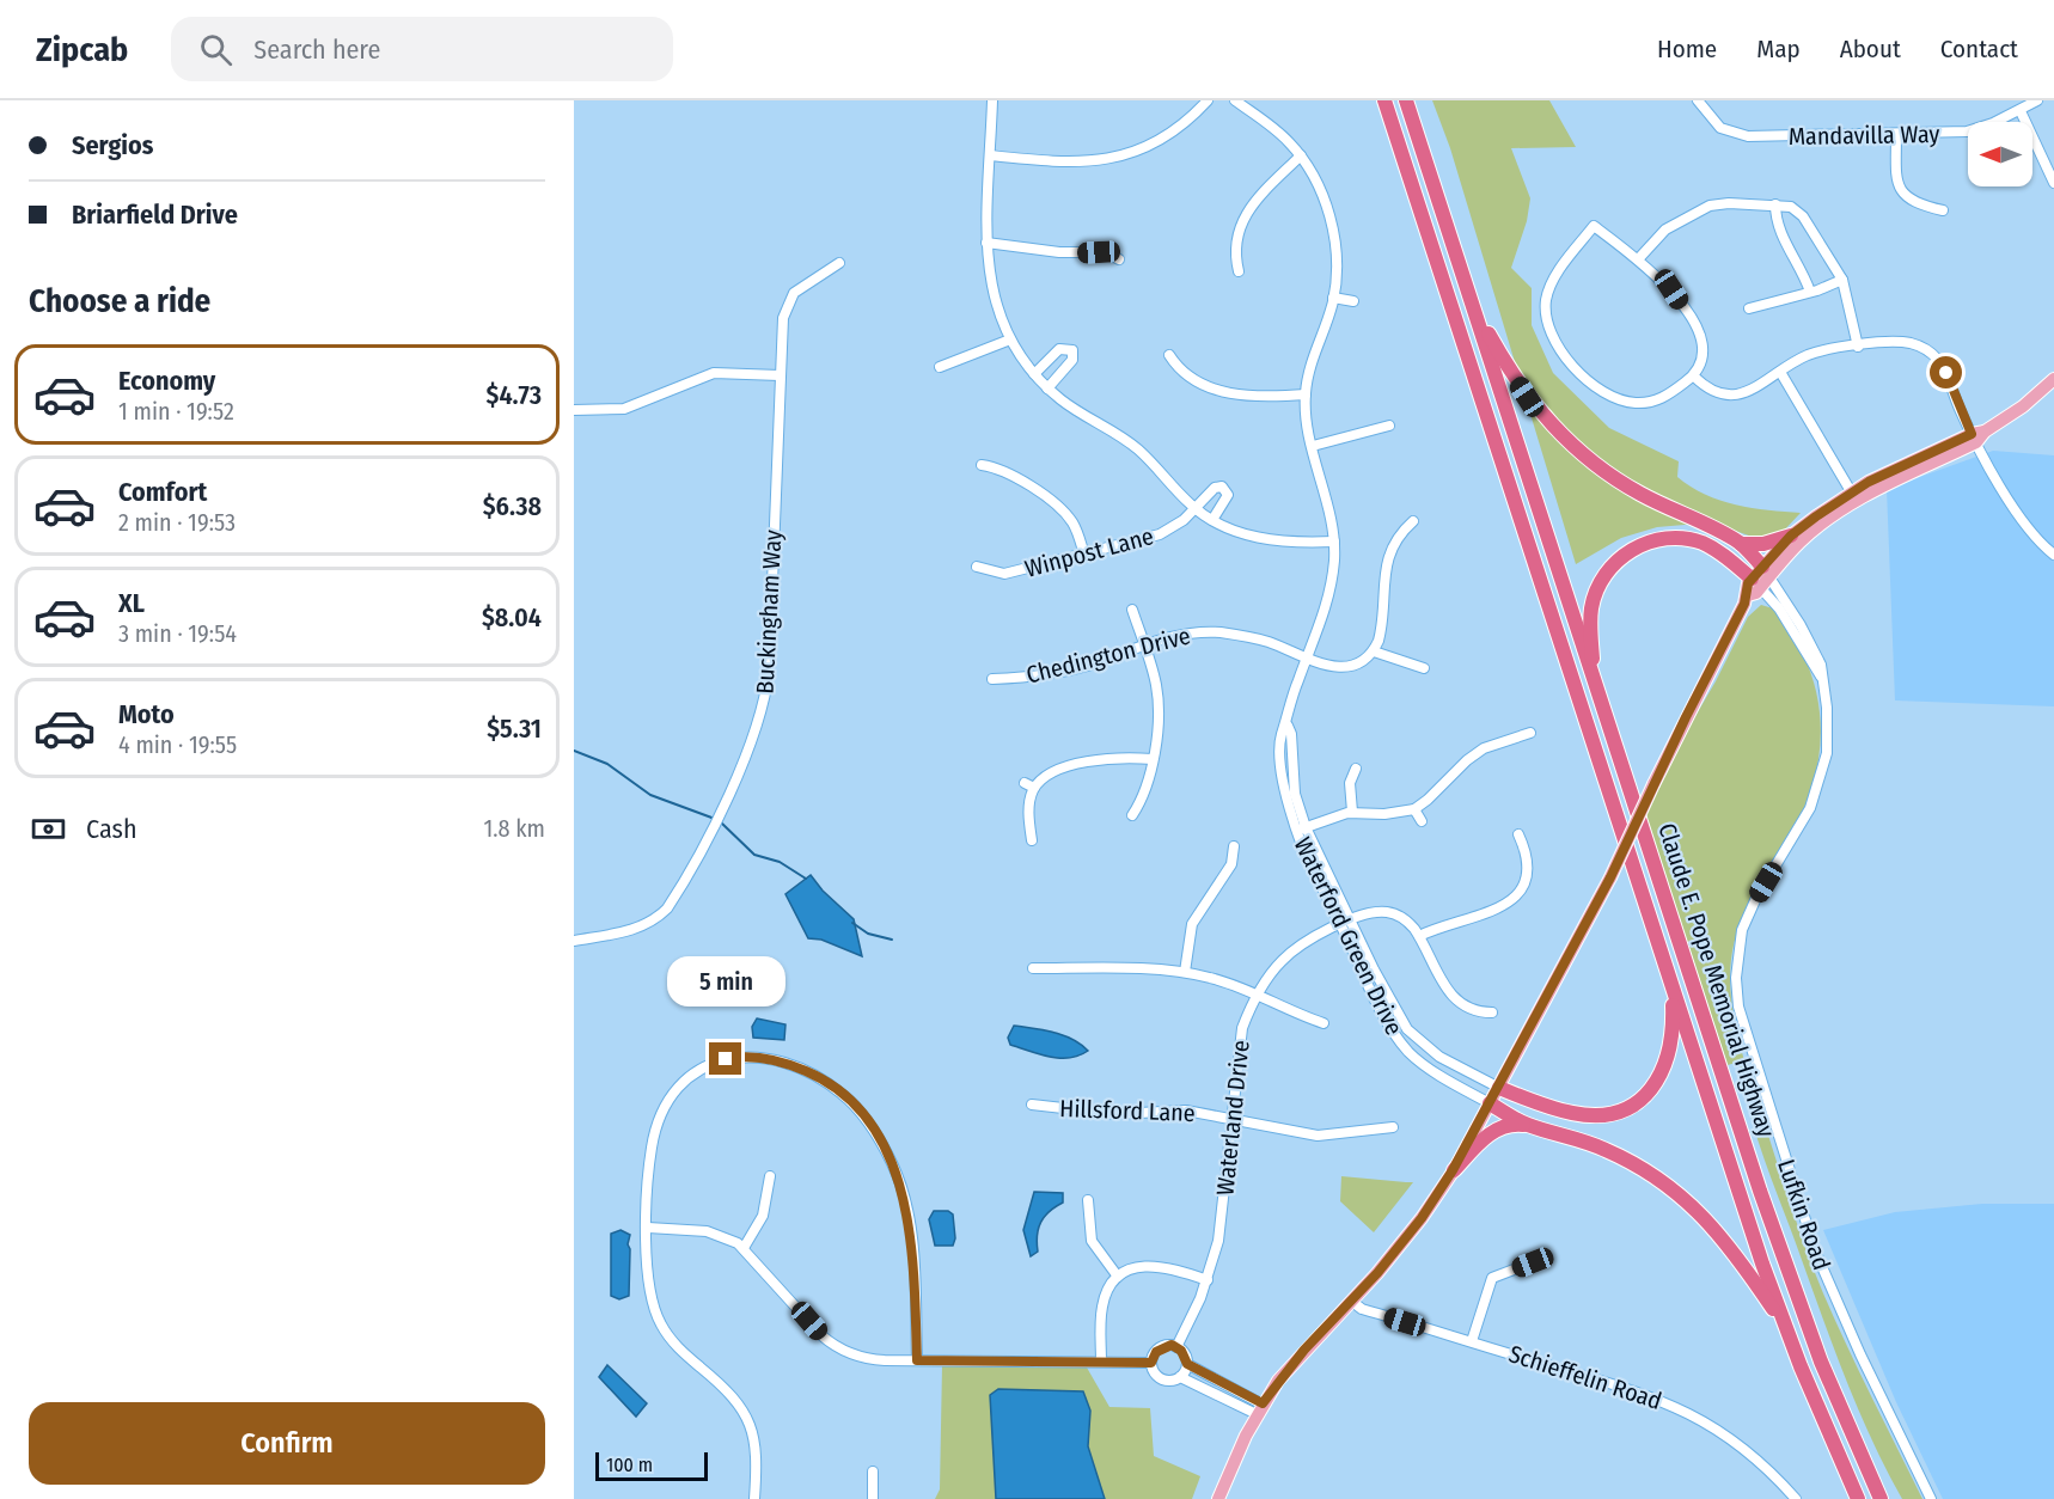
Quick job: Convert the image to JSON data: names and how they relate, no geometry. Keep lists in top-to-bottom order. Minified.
{"streets":{"highway":["Claude E. Pope Memorial Highway"],"street":["Mandavilla Way","Winpost Lane","Buckingham Way","Chedington Drive","Waterford Green Drive","Hillsford Lane","Waterland Drive","Lufkin Road","Schieffelin Road"]},"crossings":[["Chedington Drive","Waterford Green Drive"],["Waterford Green Drive","Waterland Drive"],["Hillsford Lane","Waterland Drive"]],"scale_bar":"100 m","north":"left","page":{"header":"Zipcab","search":"Search here","nav":["Home","Map","About","Contact"],"banner":["Sergios","Briarfield Drive"],"heading":"Choose a ride","list":[{"name":"Economy","note":"1 min · 19:52","value":"$4.73"},{"name":"Comfort","note":"2 min · 19:53","value":"$6.38"},{"name":"XL","note":"3 min · 19:54","value":"$8.04"},{"name":"Moto","note":"4 min · 19:55","value":"$5.31"}],"pay":["Cash","1.8 km"],"bubble":"5 min","buttons":"Confirm","scale":"100 m"}}
